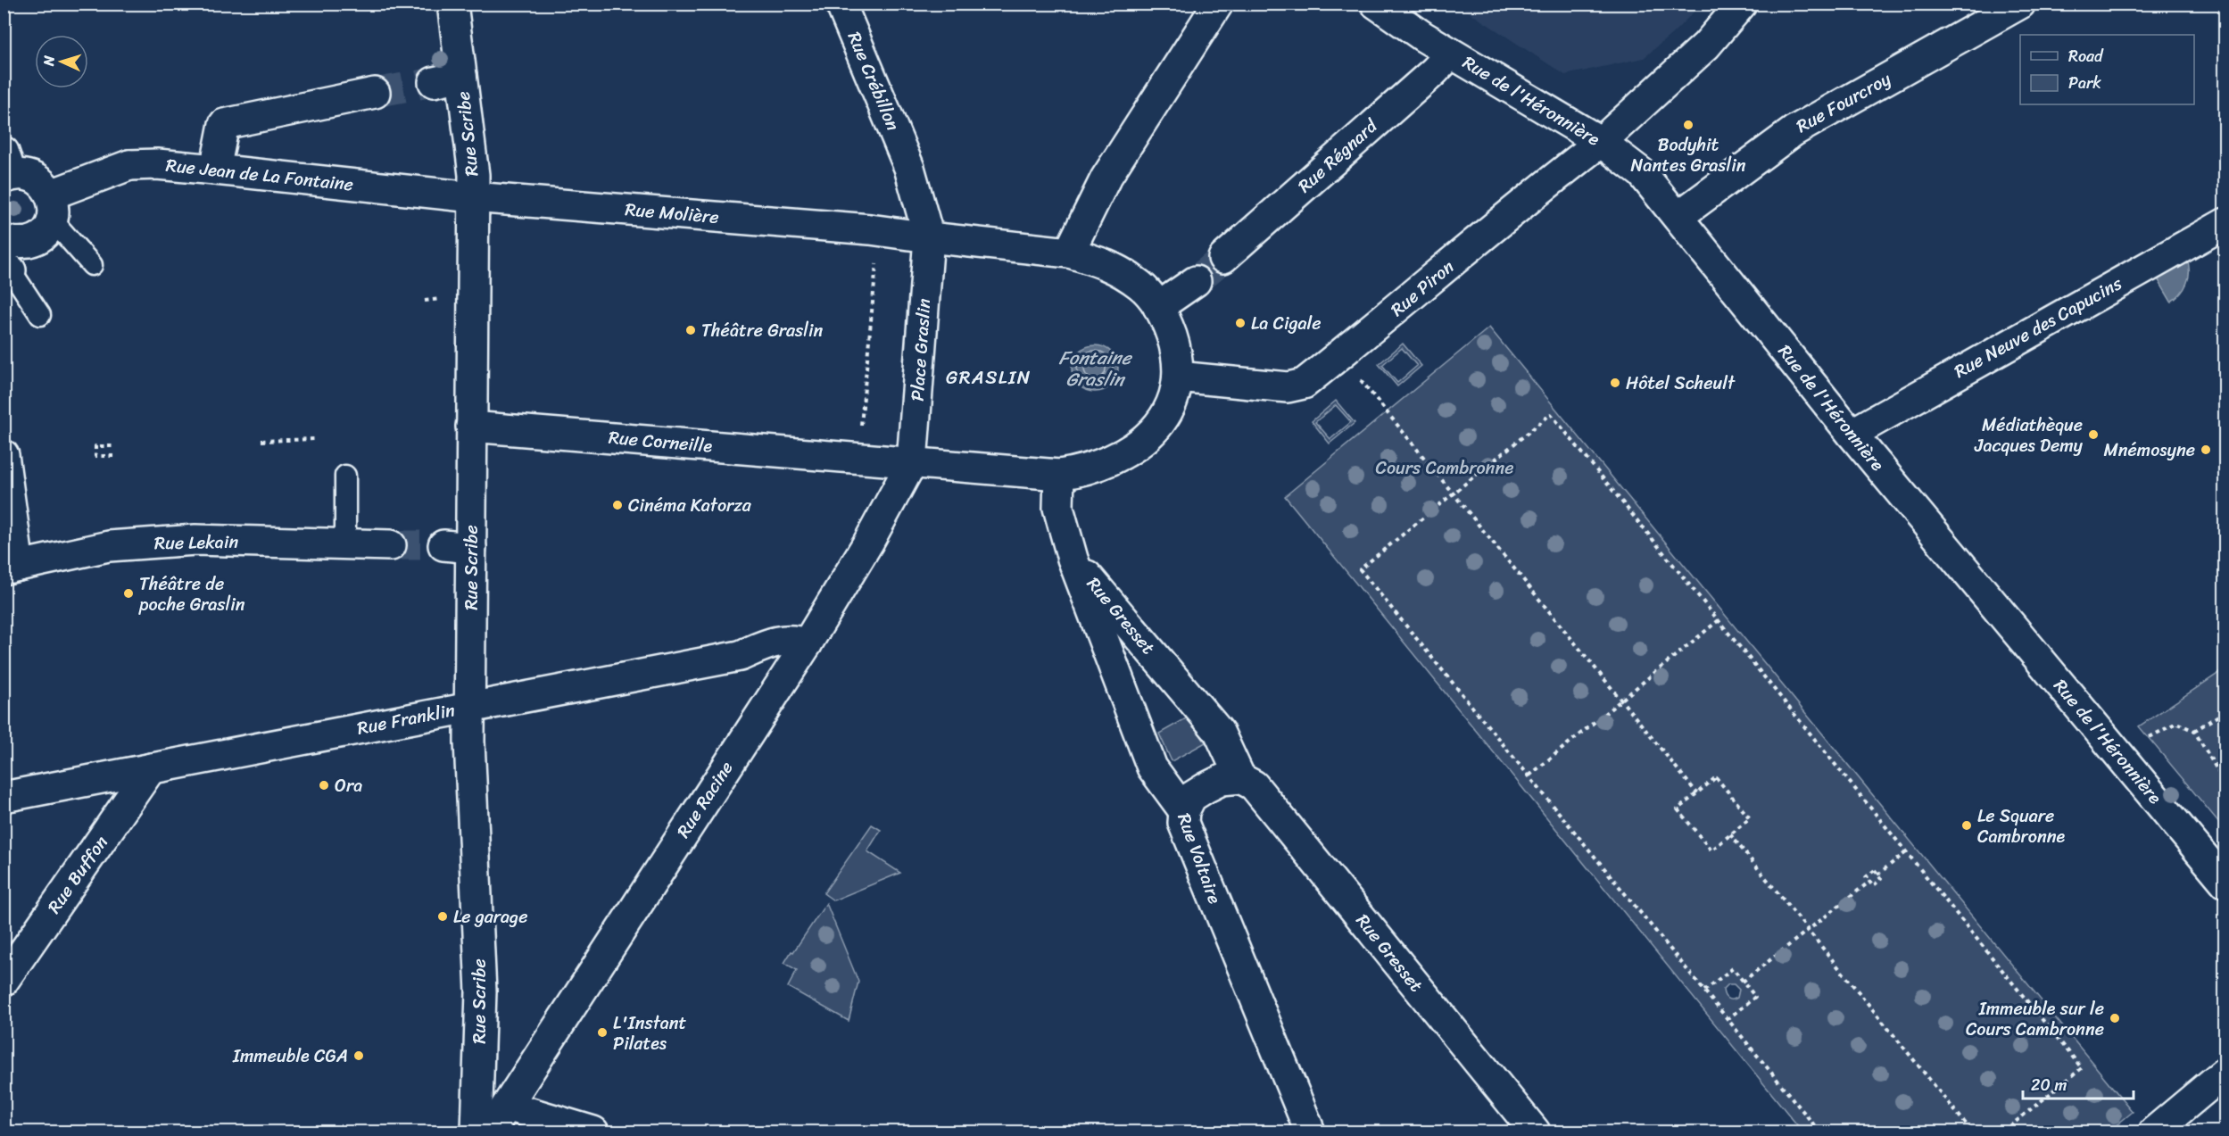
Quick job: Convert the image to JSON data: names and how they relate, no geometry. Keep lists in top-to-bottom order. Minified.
{"streets":{"street":["Rue Crébillon","Rue de l'Héronnière","Rue Fourcroy","Rue Scribe","Rue Régnard","Rue Jean de La Fontaine","Rue Molière","Rue Piron","Rue Neuve des Capucins","Place Graslin","Rue Corneille","Rue Lekain","Rue Gresset","Rue Franklin","Rue Racine","Rue Voltaire","Rue Buffon"]},"crossings":[["Rue Crébillon","Place Graslin"],["Rue de l'Héronnière","Rue Fourcroy"],["Rue de l'Héronnière","Rue Régnard"],["Rue de l'Héronnière","Rue Piron"],["Rue de l'Héronnière","Rue Neuve des Capucins"],["Rue Scribe","Rue Jean de La Fontaine"],["Rue Scribe","Rue Molière"],["Rue Scribe","Rue Corneille"],["Rue Scribe","Rue Franklin"],["Rue Jean de La Fontaine","Rue Molière"],["Rue Molière","Place Graslin"],["Place Graslin","Rue Corneille"],["Place Graslin","Rue Racine"],["Rue Corneille","Rue Racine"],["Rue Gresset","Rue Voltaire"],["Rue Franklin","Rue Racine"],["Rue Franklin","Rue Buffon"]],"districts":["GRASLIN"],"water":["Fontaine Graslin"],"parks":["Cours Cambronne"],"places":["Bodyhit Nantes Graslin","La Cigale","Théâtre Graslin","Hôtel Scheult","Médiathèque Jacques Demy","Mnémosyne","Cinéma Katorza","Théâtre de poche Graslin","Ora","Le Square Cambronne","Le garage","Immeuble sur le Cours Cambronne","L'Instant Pilates","Immeuble CGA"],"legend":["Road","Park"],"scale_bar":"20 m","north":"left"}
